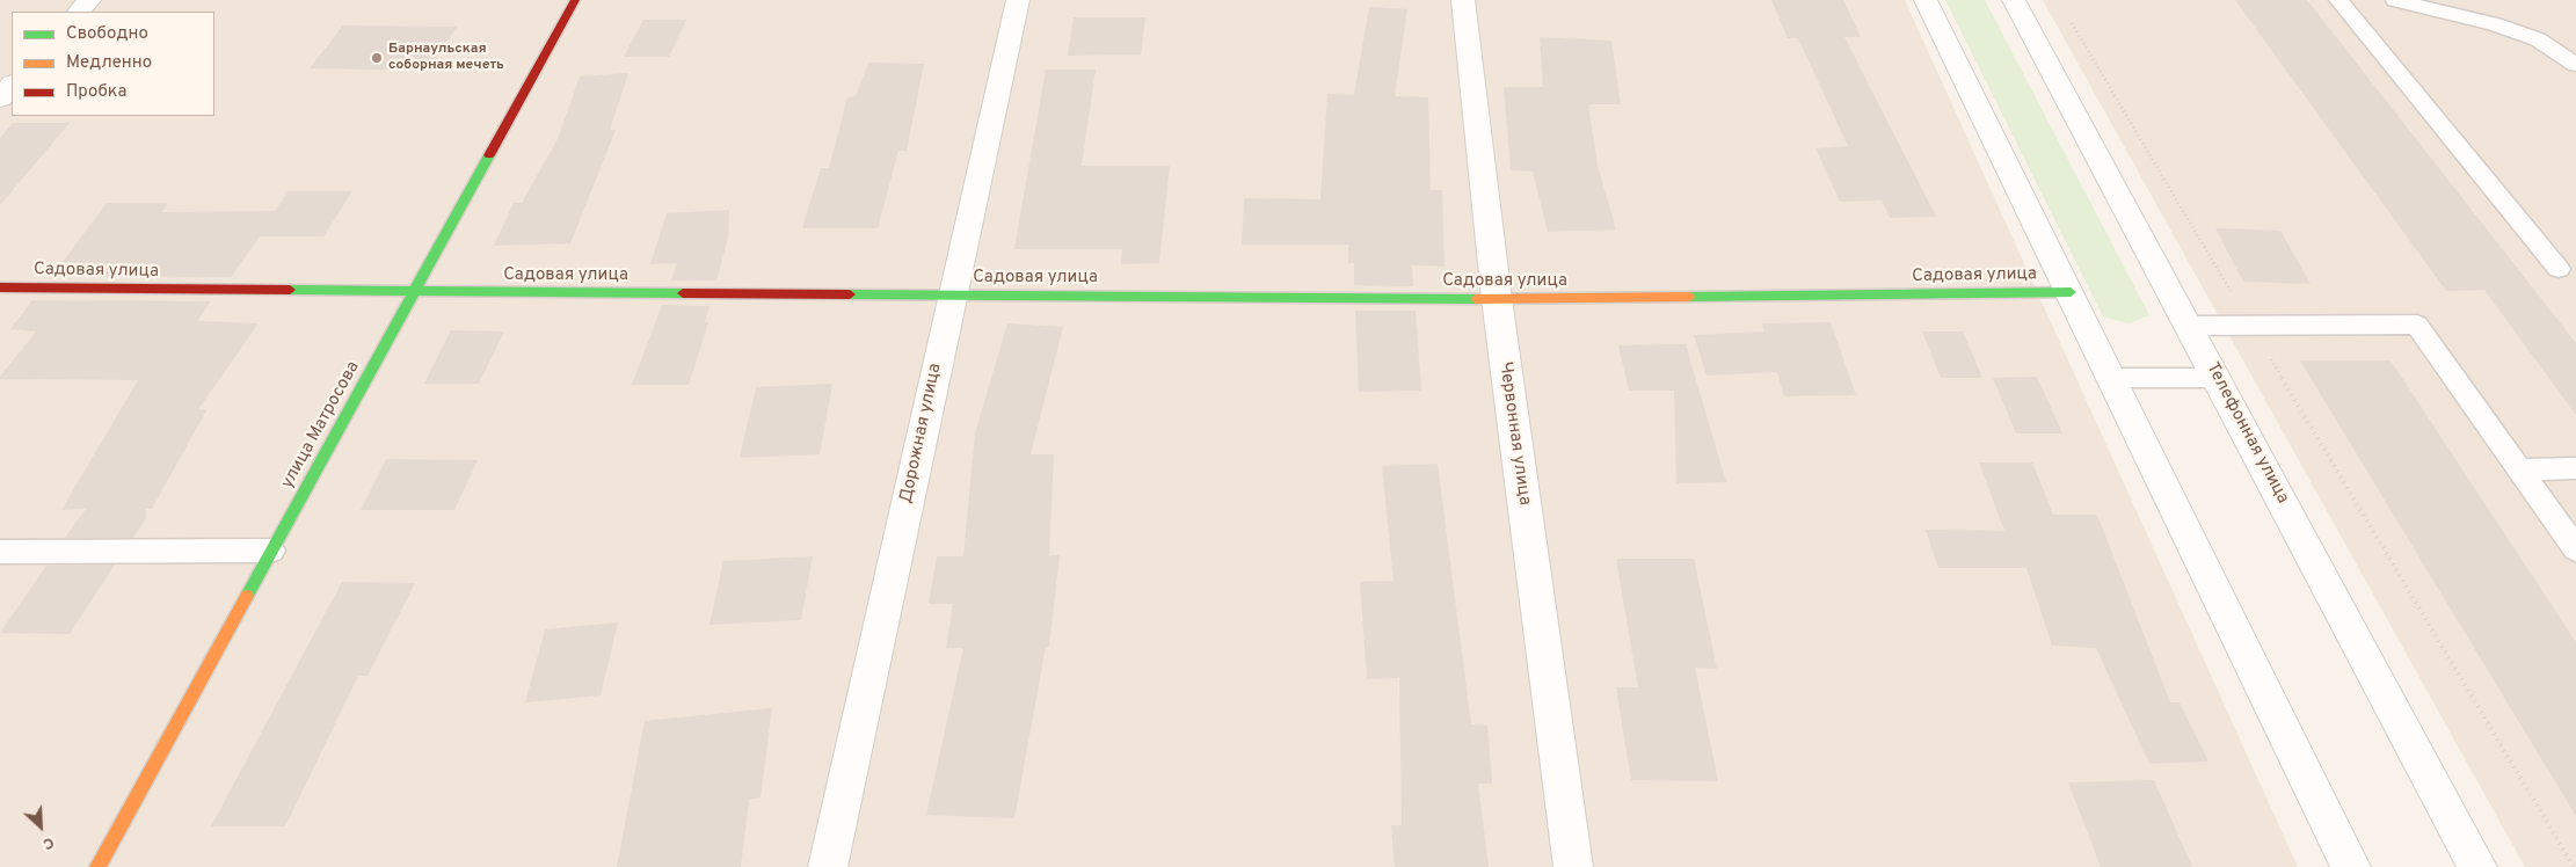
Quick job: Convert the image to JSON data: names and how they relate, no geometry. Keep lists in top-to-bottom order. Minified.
{"streets":{"street":["Садовая улица","улица Матросова","Дорожная улица","Червонная улица","Телефонная улица"]},"crossings":[["Садовая улица","улица Матросова"],["Садовая улица","Дорожная улица"],["Садовая улица","Червонная улица"]],"places":["Барнаульская соборная мечеть"],"legend":["Свободно","Медленно","Пробка"],"north":"bottom right"}
